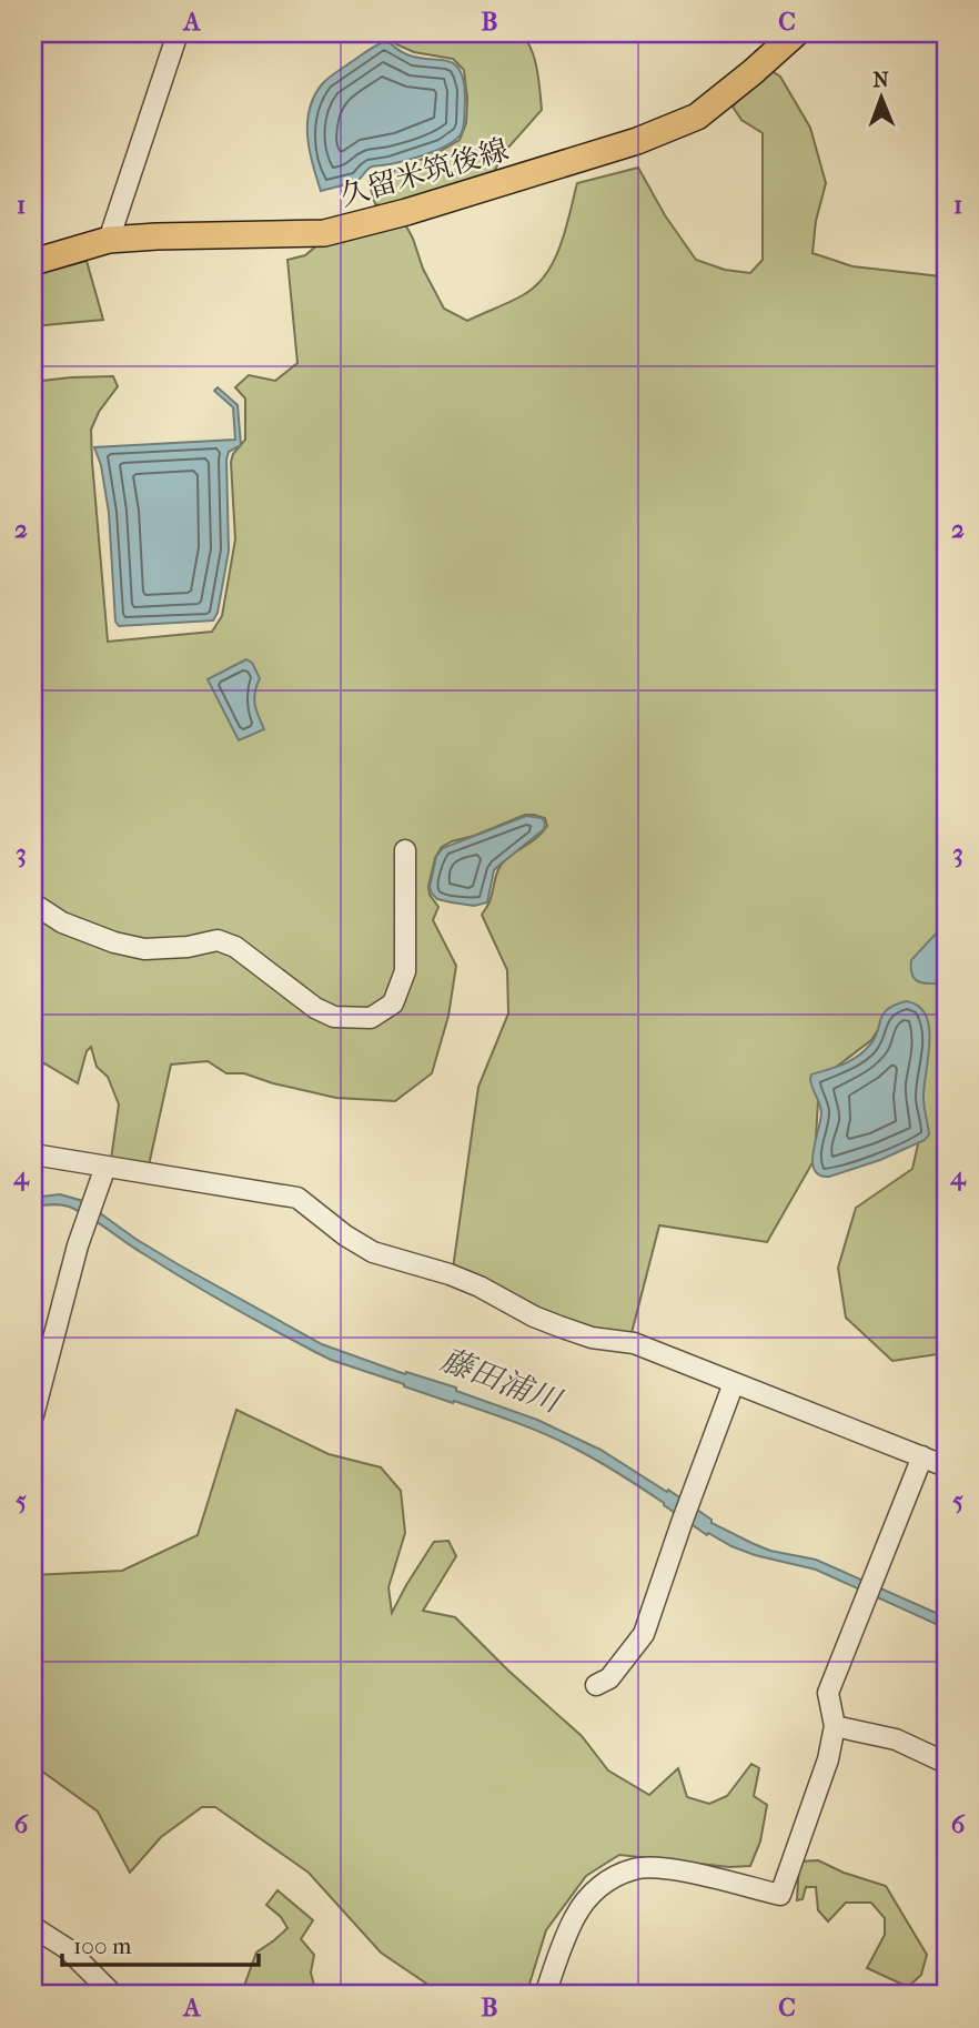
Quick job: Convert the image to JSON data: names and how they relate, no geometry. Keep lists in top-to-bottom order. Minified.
{"streets":{"main road":["久留米筑後線"]},"water":["藤田浦川"],"scale_bar":"100 m","north":"top","grid":{"columns":["A","B","C"],"rows":["1","2","3","4","5","6"]}}
